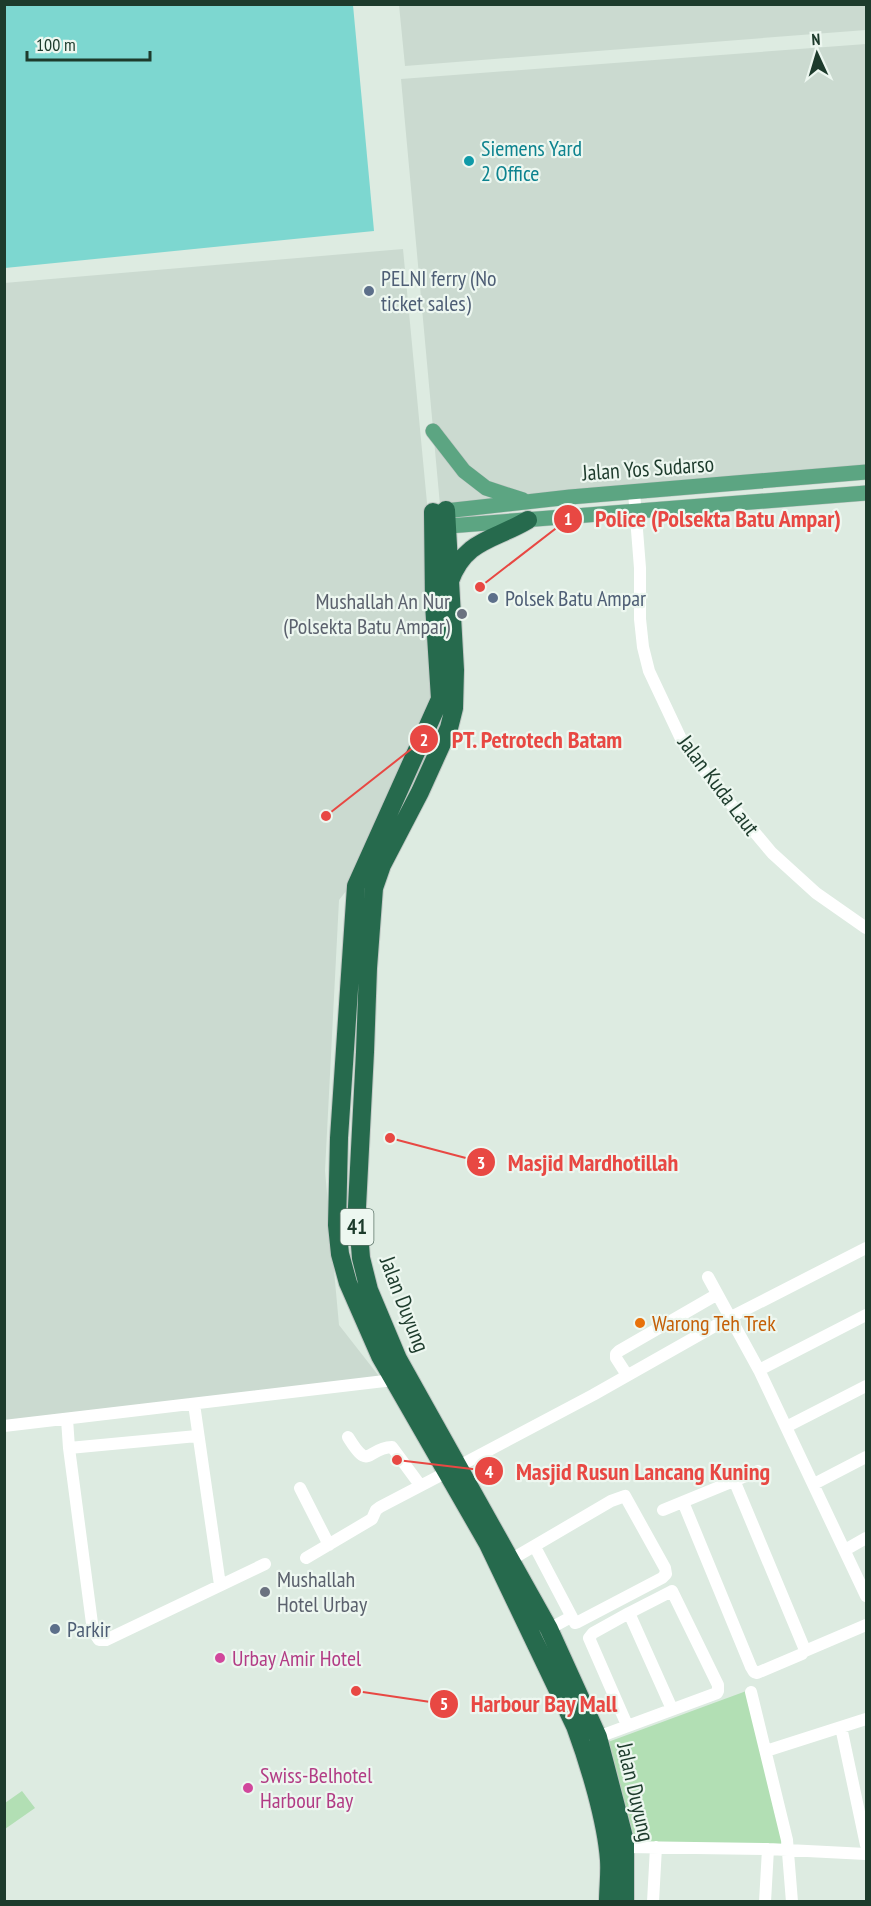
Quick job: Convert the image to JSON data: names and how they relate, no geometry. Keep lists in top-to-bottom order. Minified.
{"streets":{"highway":["41","Jalan Duyung"],"main road":["Jalan Yos Sudarso"],"street":["Jalan Kuda Laut"]},"crossings":[["Jalan Yos Sudarso","Jalan Kuda Laut"],["Jalan Yos Sudarso","Jalan Duyung"]],"places":["Siemens Yard 2 Office","PELNI ferry (No ticket sales)","Police (Polsekta Batu Ampar)","Polsek Batu Ampar","Mushallah An Nur (Polsekta Batu Ampar)","PT. Petrotech Batam","Masjid Mardhotillah","Warong Teh Trek","Masjid Rusun Lancang Kuning","Mushallah Hotel Urbay","Parkir","Urbay Amir Hotel","Harbour Bay Mall","Swiss-Belhotel Harbour Bay"],"scale_bar":"100 m","north":"top"}
